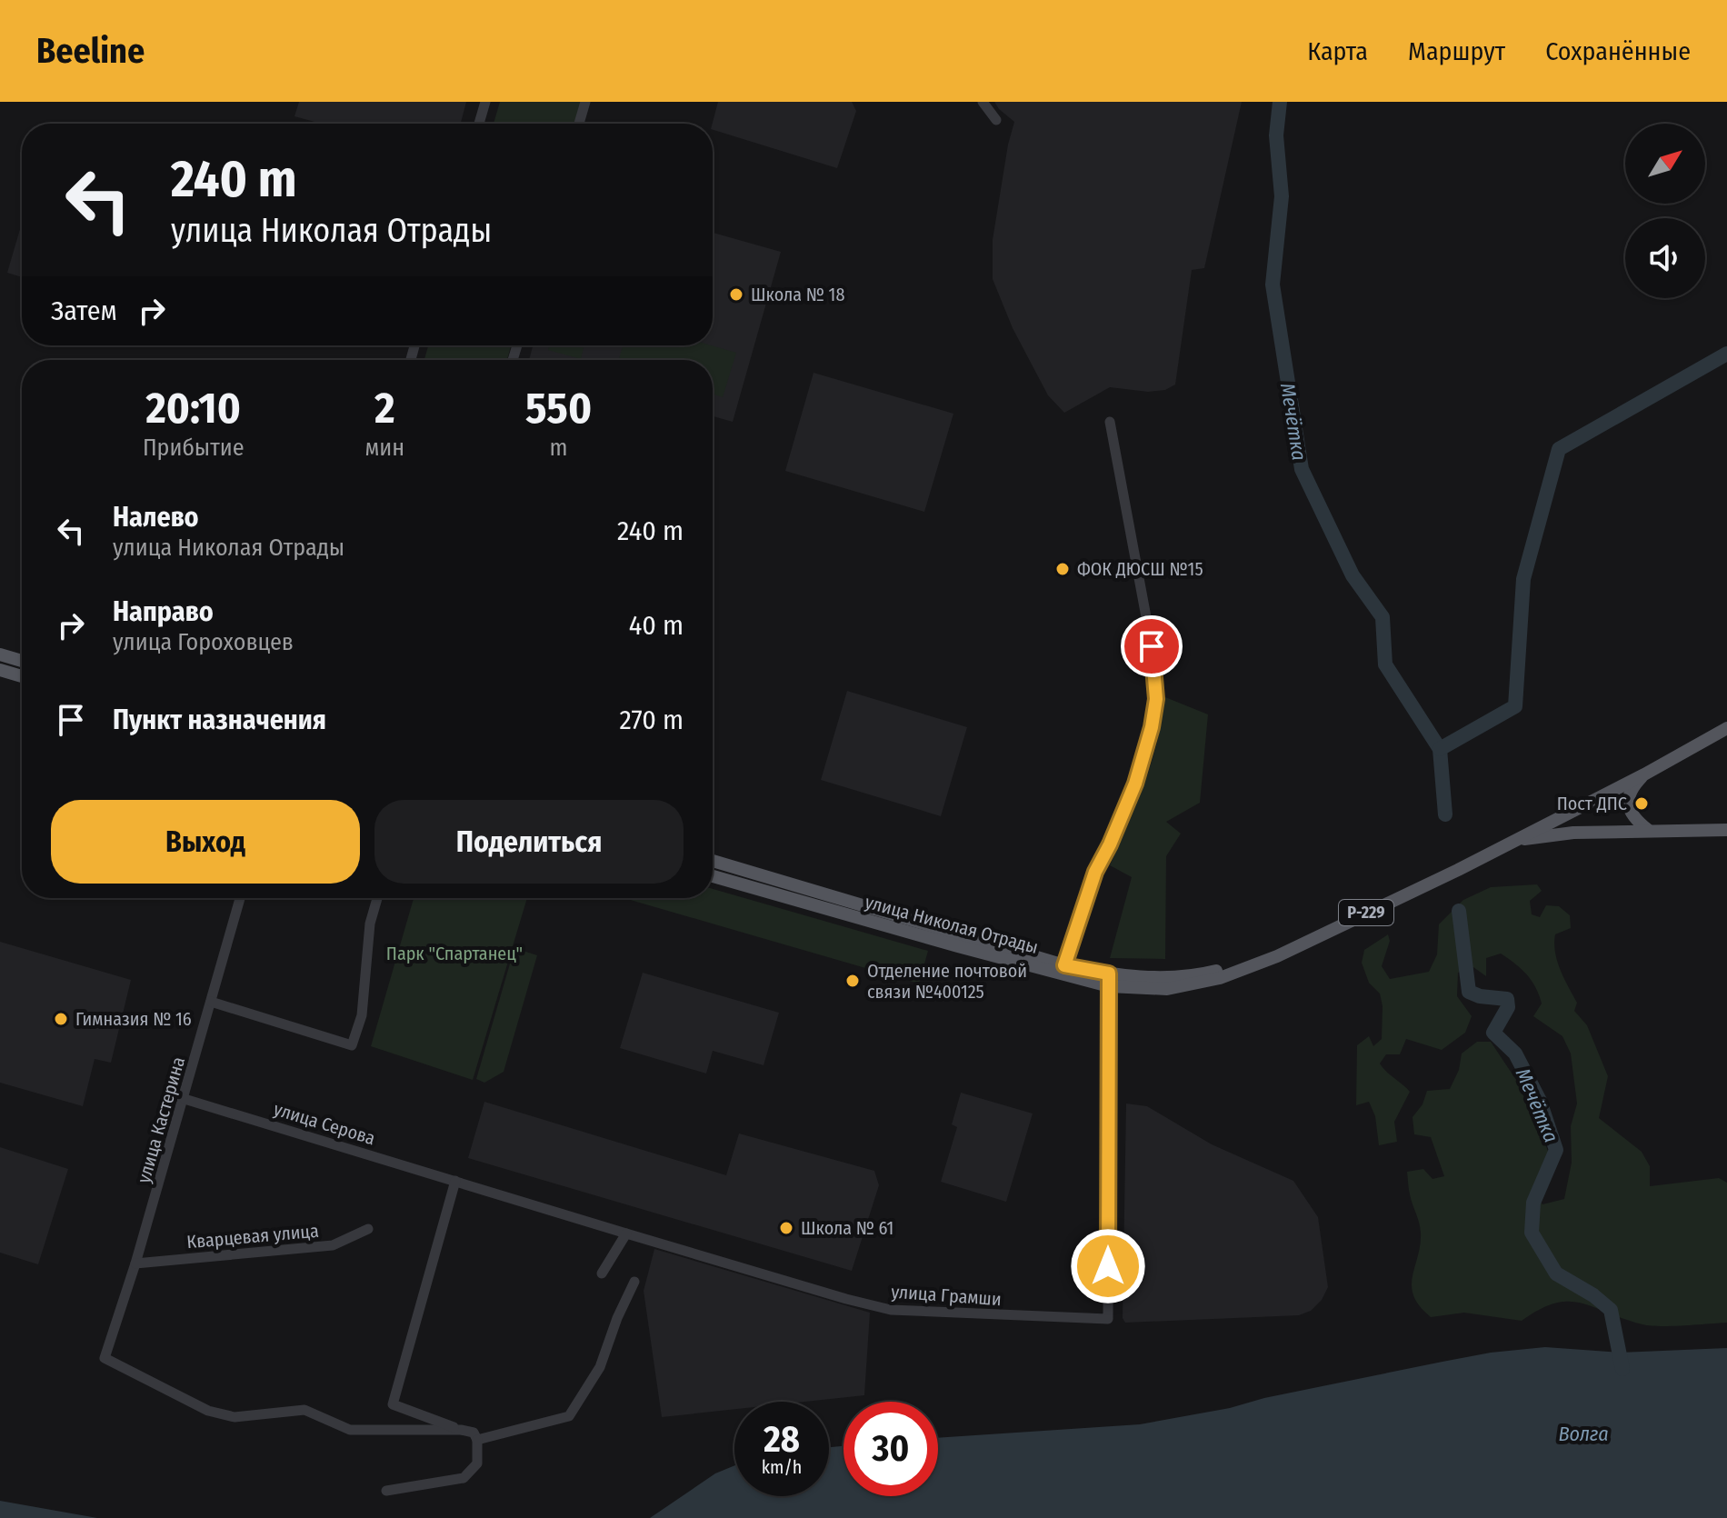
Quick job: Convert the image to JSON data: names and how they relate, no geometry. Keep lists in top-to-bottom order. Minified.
{"streets":{"main road":["Р-229","улица Николая Отрады"],"street":["улица Кастерина","улица Серова","Кварцевая улица","улица Грамши"]},"crossings":[["улица Николая Отрады","улица Грамши"],["улица Кастерина","улица Серова"],["улица Кастерина","Кварцевая улица"],["улица Серова","улица Грамши"]],"water":["Мечётка","Волга"],"parks":["Парк \"Спартанец\""],"places":["Школа № 18","ФОК ДЮСШ №15","Пост ДПС","Отделение почтовой связи №400125","Гимназия № 16","Школа № 61"],"north":"top right","page":{"header":"Beeline","nav":["Карта","Маршрут","Сохранённые"],"turn":["240 m","улица Николая Отрады"],"then":"Затем","eta":["20:10","Прибытие","2","мин","550","m"],"list":[{"name":"Налево","note":"улица Николая Отрады","value":"240 m"},{"name":"Направо","note":"улица Гороховцев","value":"40 m"},{"name":"Пункт назначения","value":"270 m"}],"buttons":["Выход","Поделиться"],"speed":"28 km/h","limit":"30"}}
